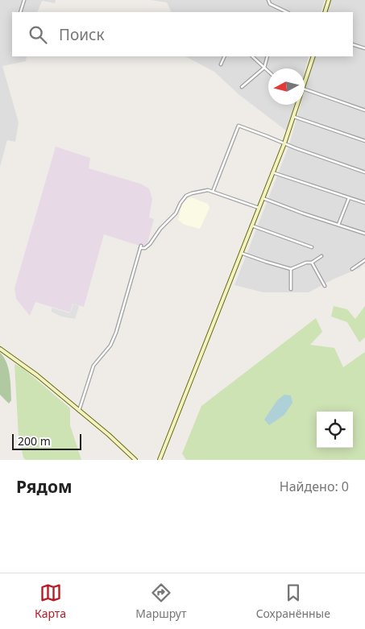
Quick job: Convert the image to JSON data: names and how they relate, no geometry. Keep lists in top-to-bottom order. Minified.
{"scale_bar":"200 m","north":"left","page":{"search":"Поиск","scale":"200 m","heading":["Рядом","Найдено: 0"],"nav":["Карта","Маршрут","Сохранённые"]}}
